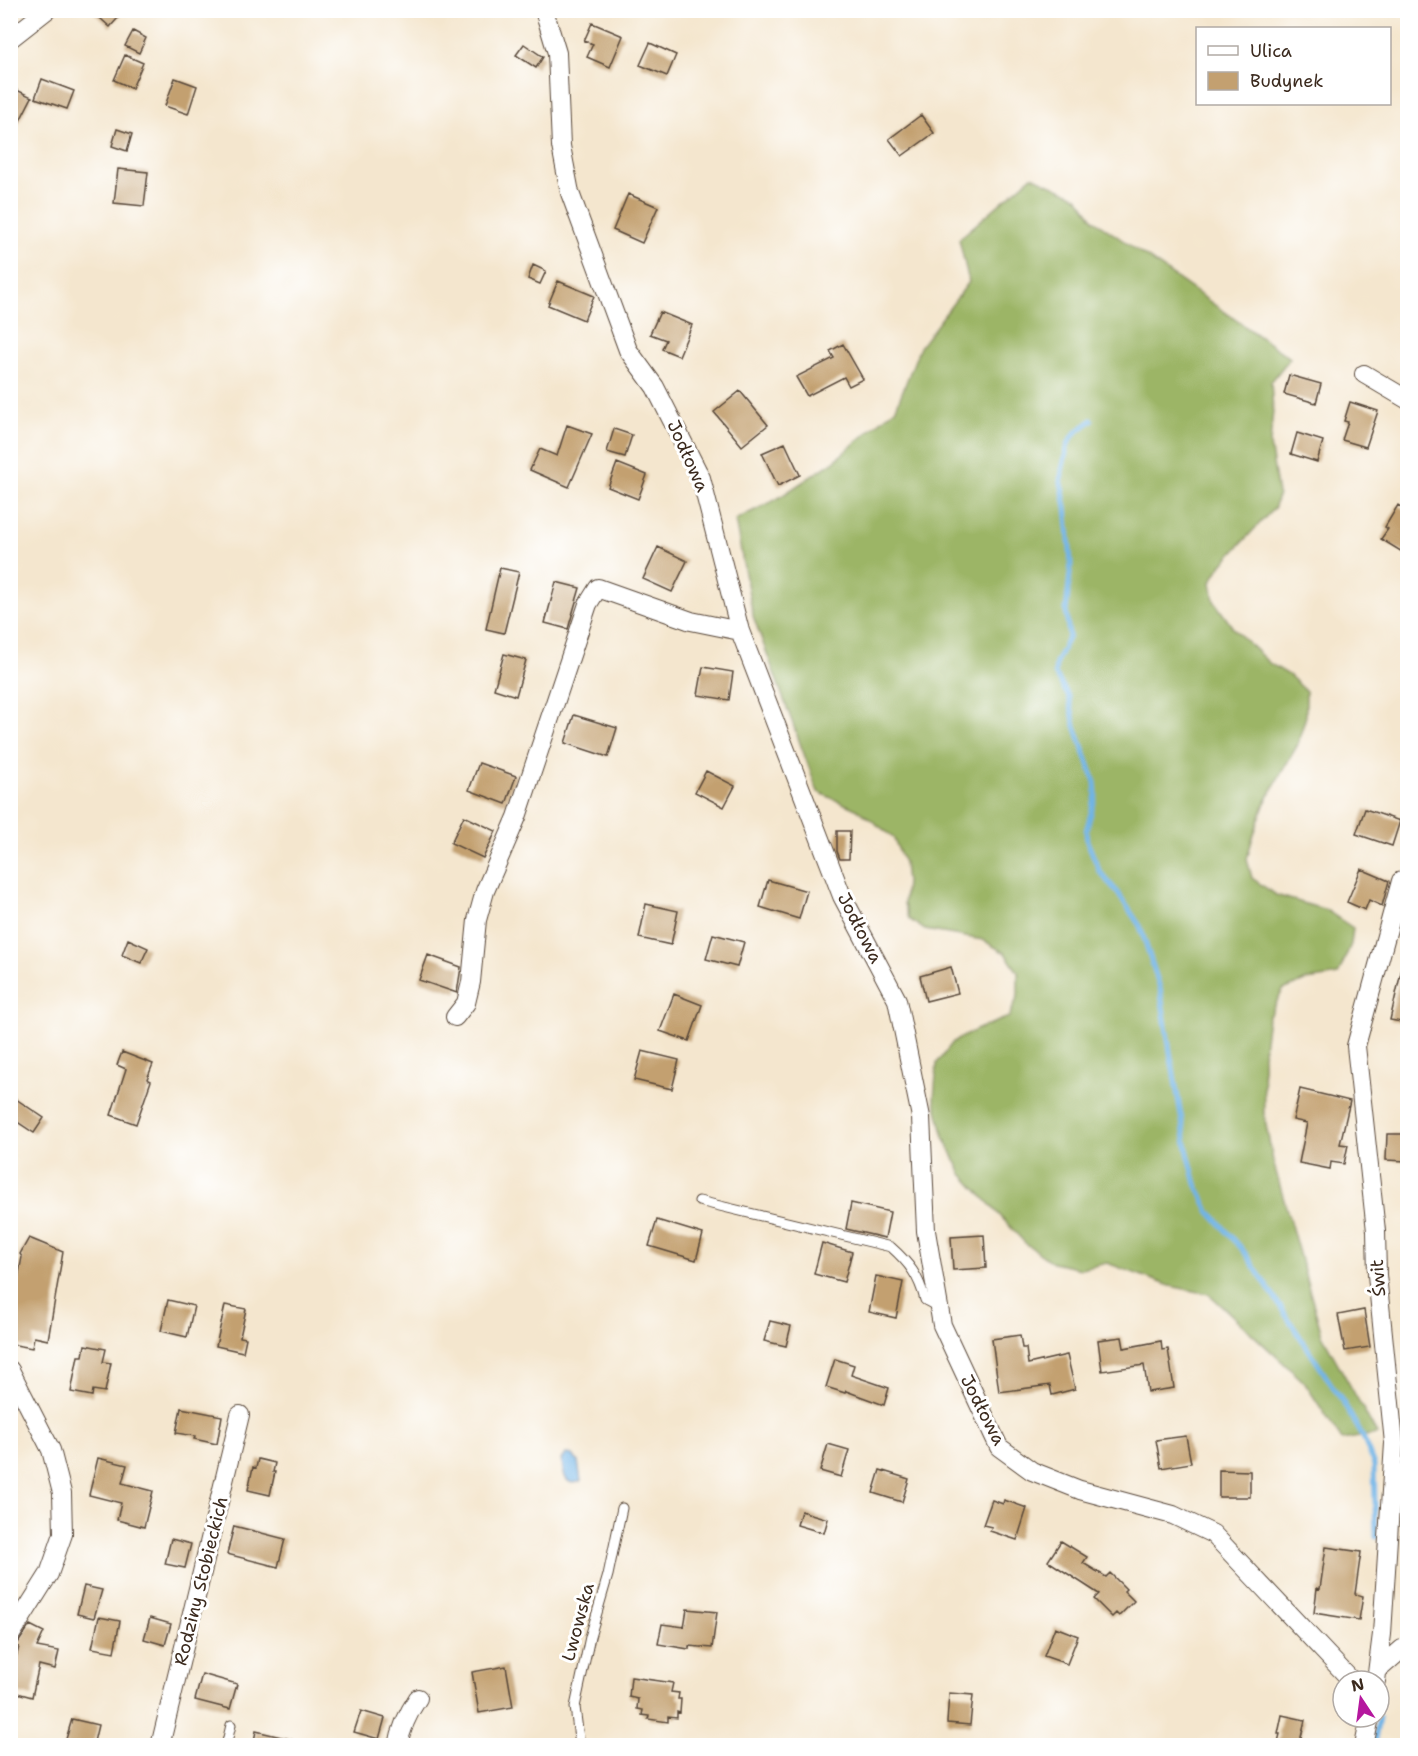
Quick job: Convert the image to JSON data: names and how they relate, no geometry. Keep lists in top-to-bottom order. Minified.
{"streets":{"street":["Jodłowa","Świt","Rodziny Stobieckich"],"lane":["Lwowska"]},"legend":["Ulica","Budynek"],"north":"top"}
